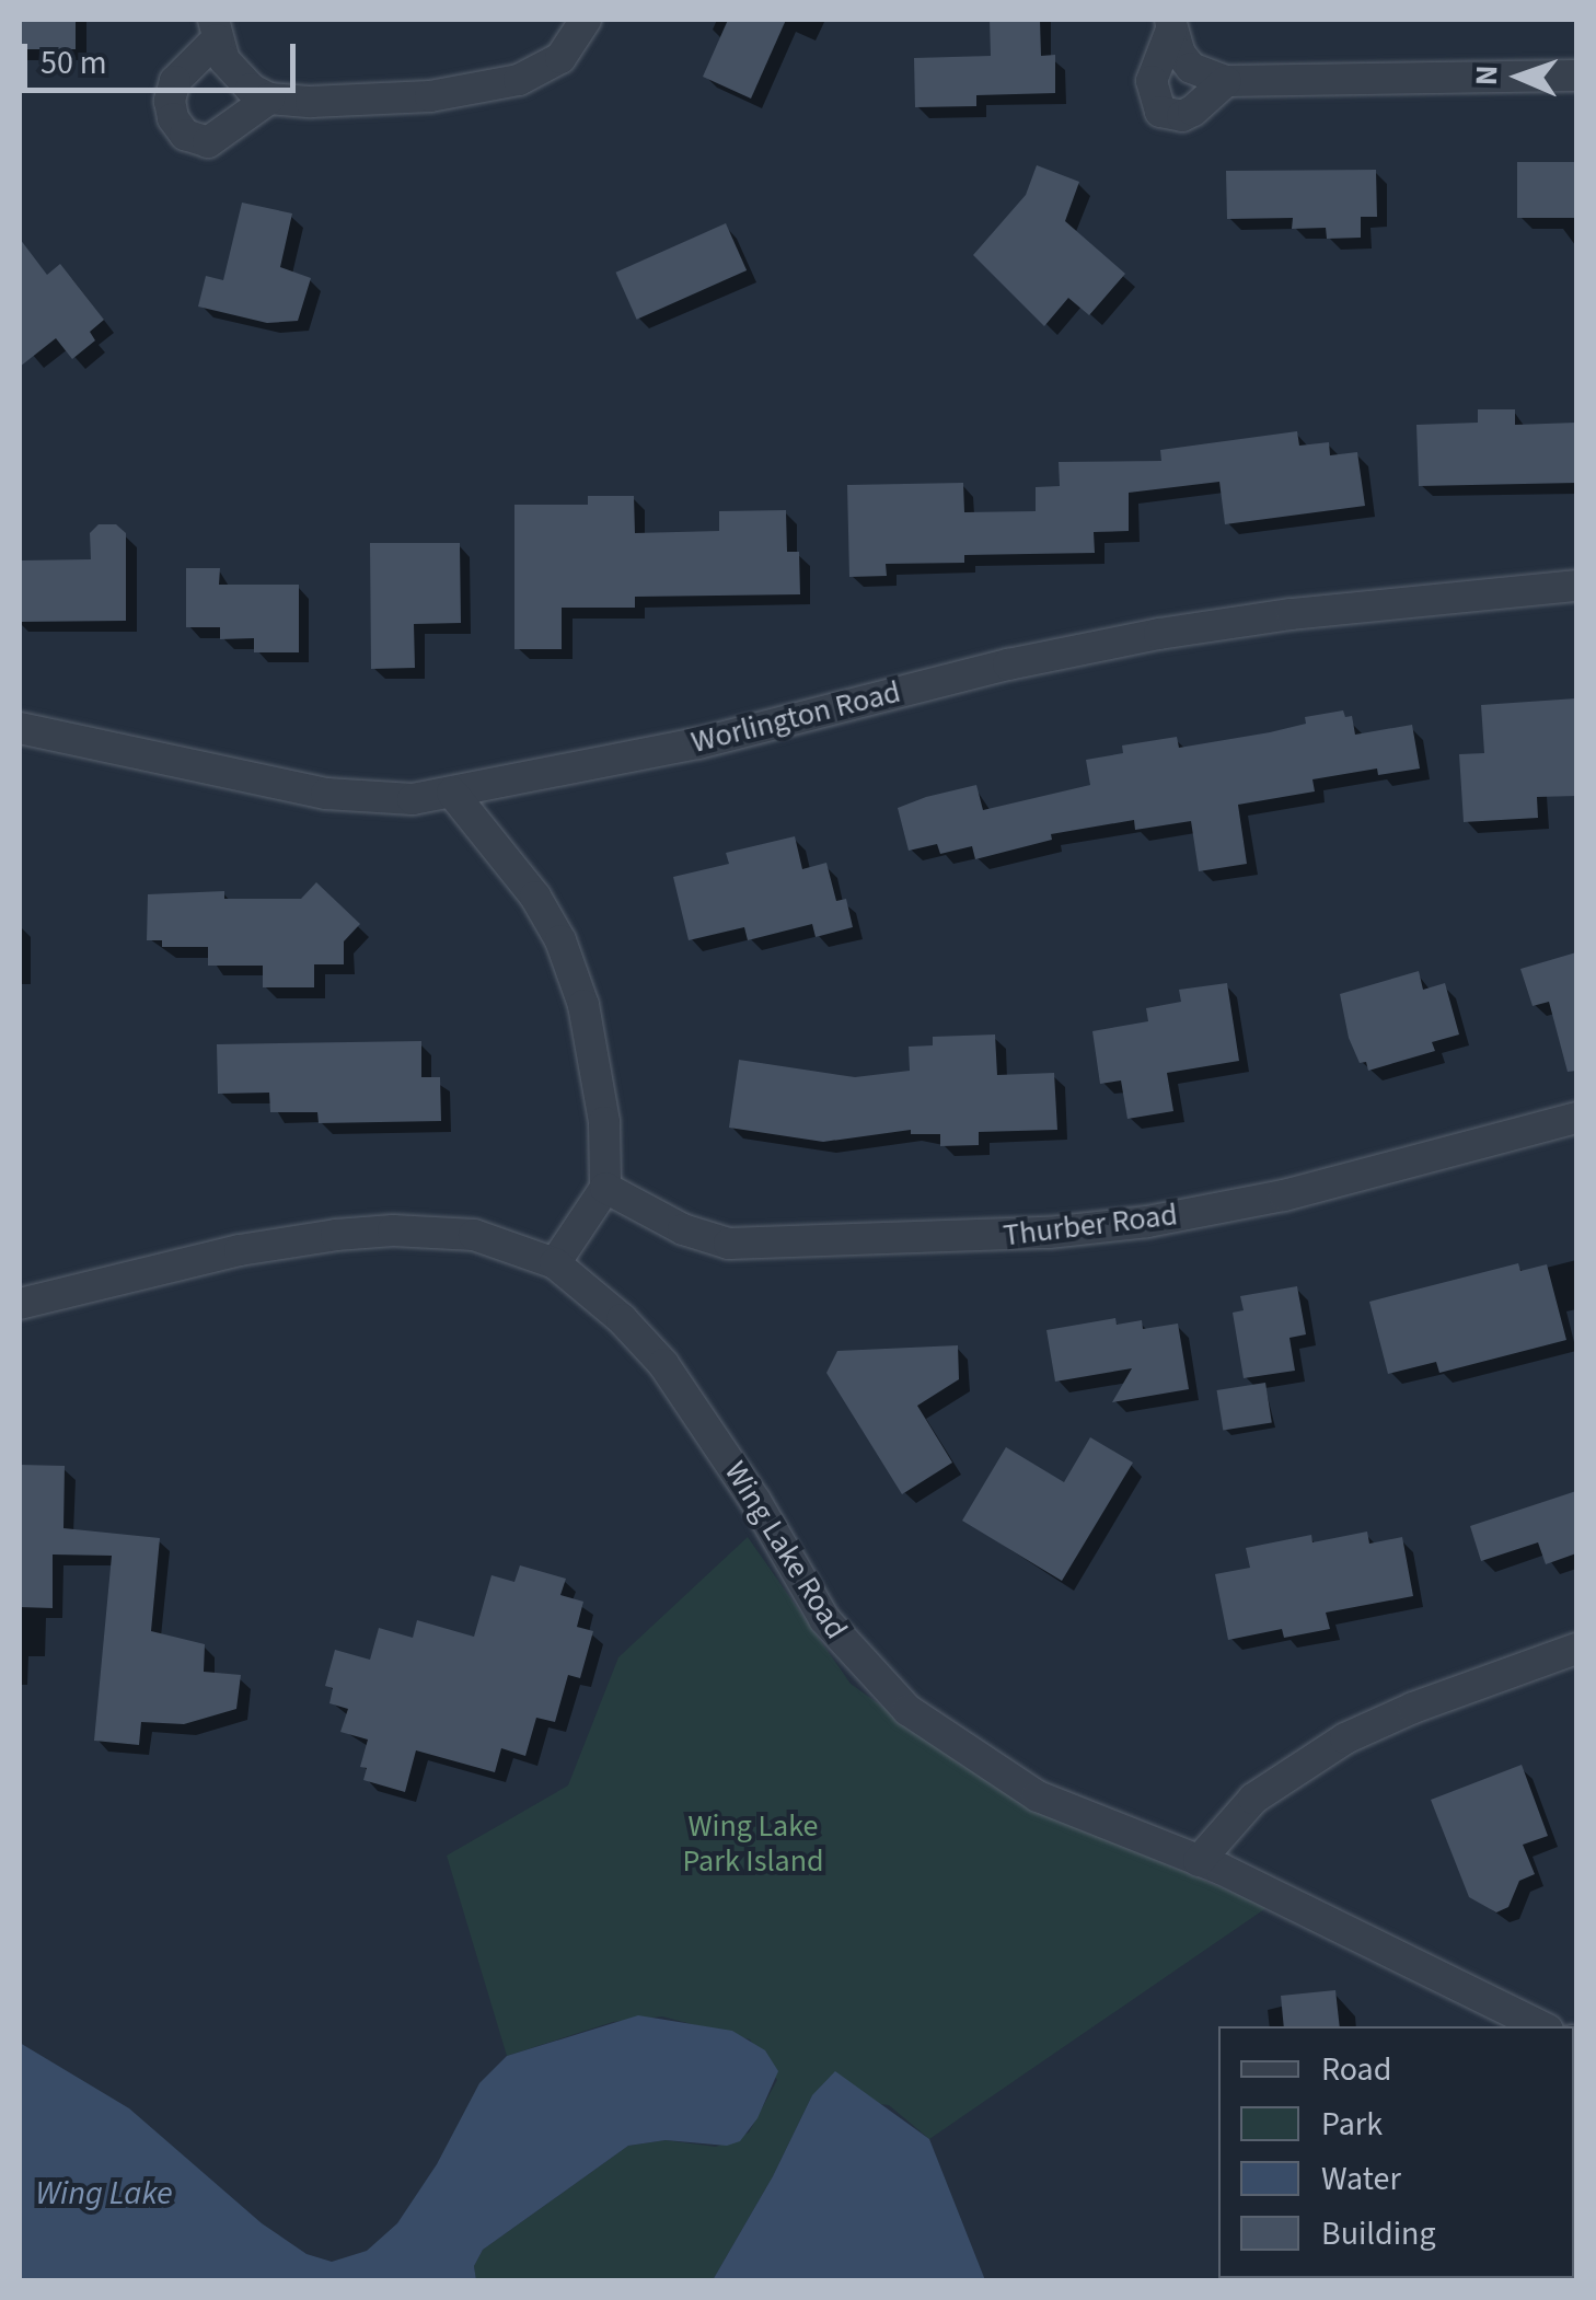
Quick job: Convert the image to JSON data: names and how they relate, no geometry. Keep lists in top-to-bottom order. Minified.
{"streets":{"street":["Worlington Road","Thurber Road","Wing Lake Road"]},"water":["Wing Lake"],"parks":["Wing Lake Park Island"],"legend":["Road","Park","Water","Building"],"scale_bar":"50 m","north":"left"}
